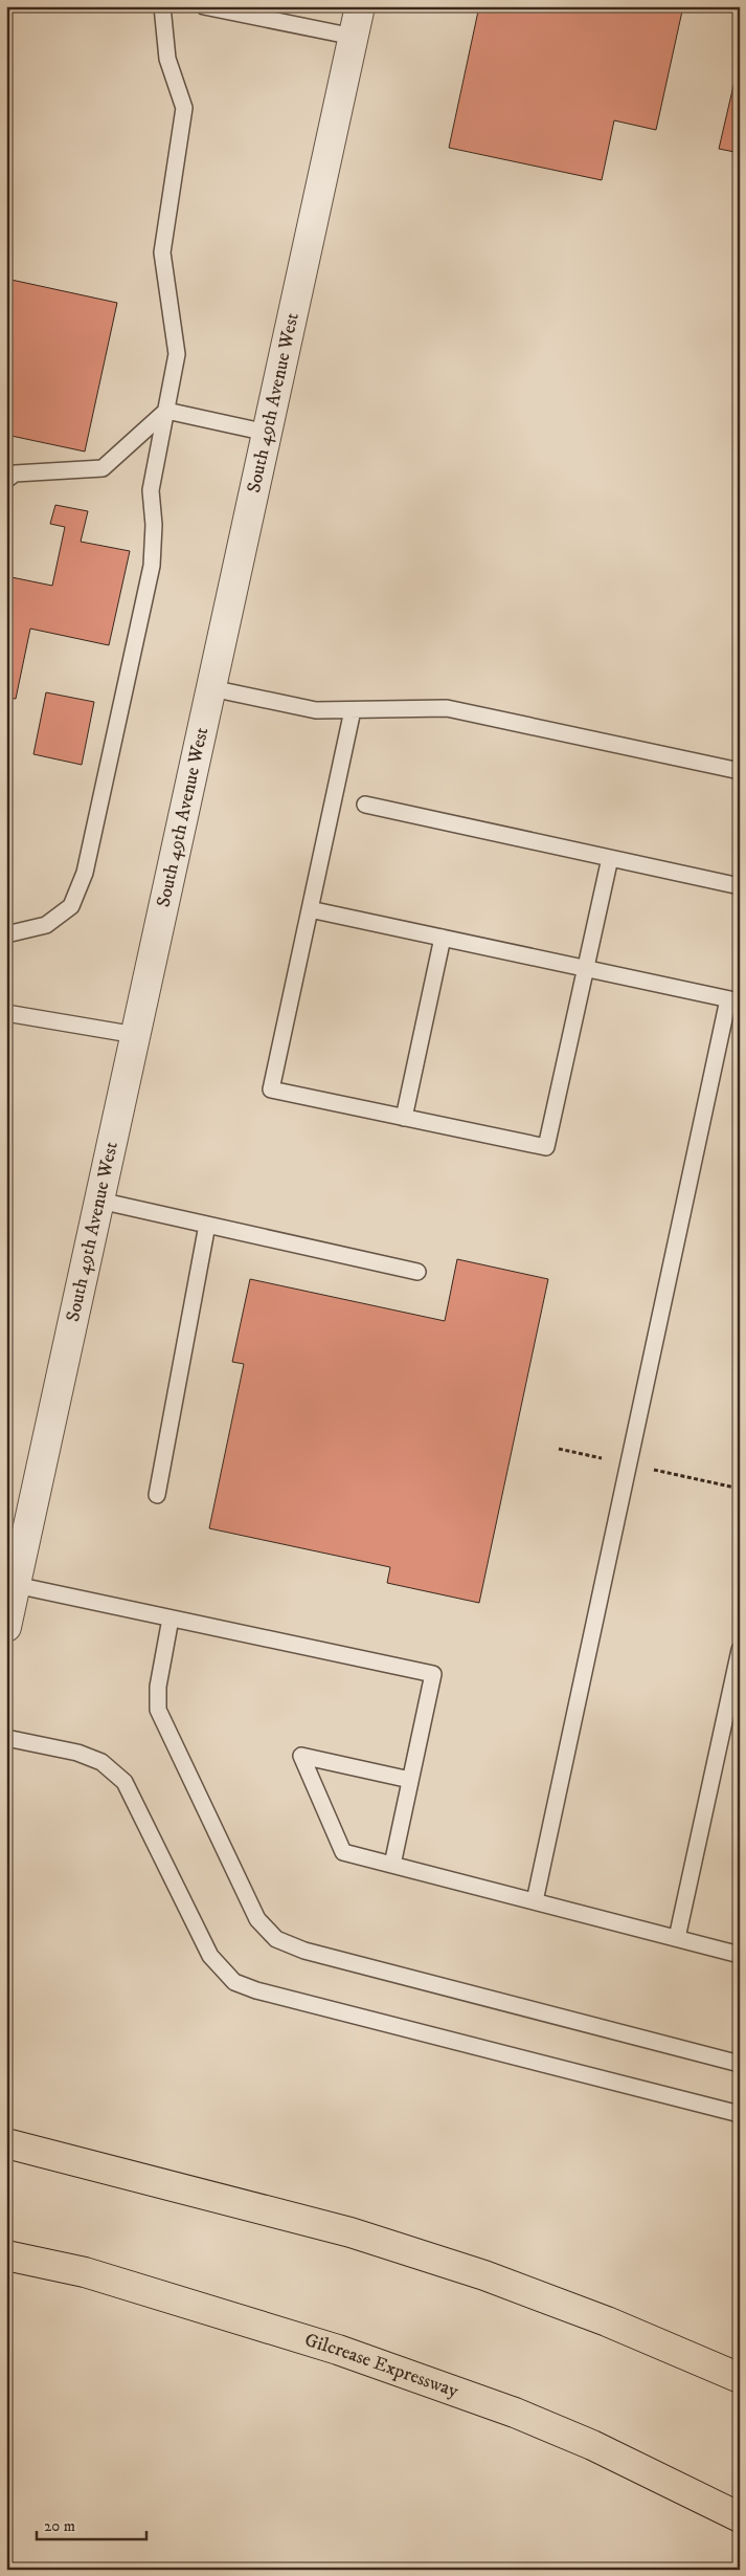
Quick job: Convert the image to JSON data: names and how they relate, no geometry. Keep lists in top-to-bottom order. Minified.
{"streets":{"highway":["Gilcrease Expressway"],"street":["South 49th Avenue West"]},"scale_bar":"20 m"}
